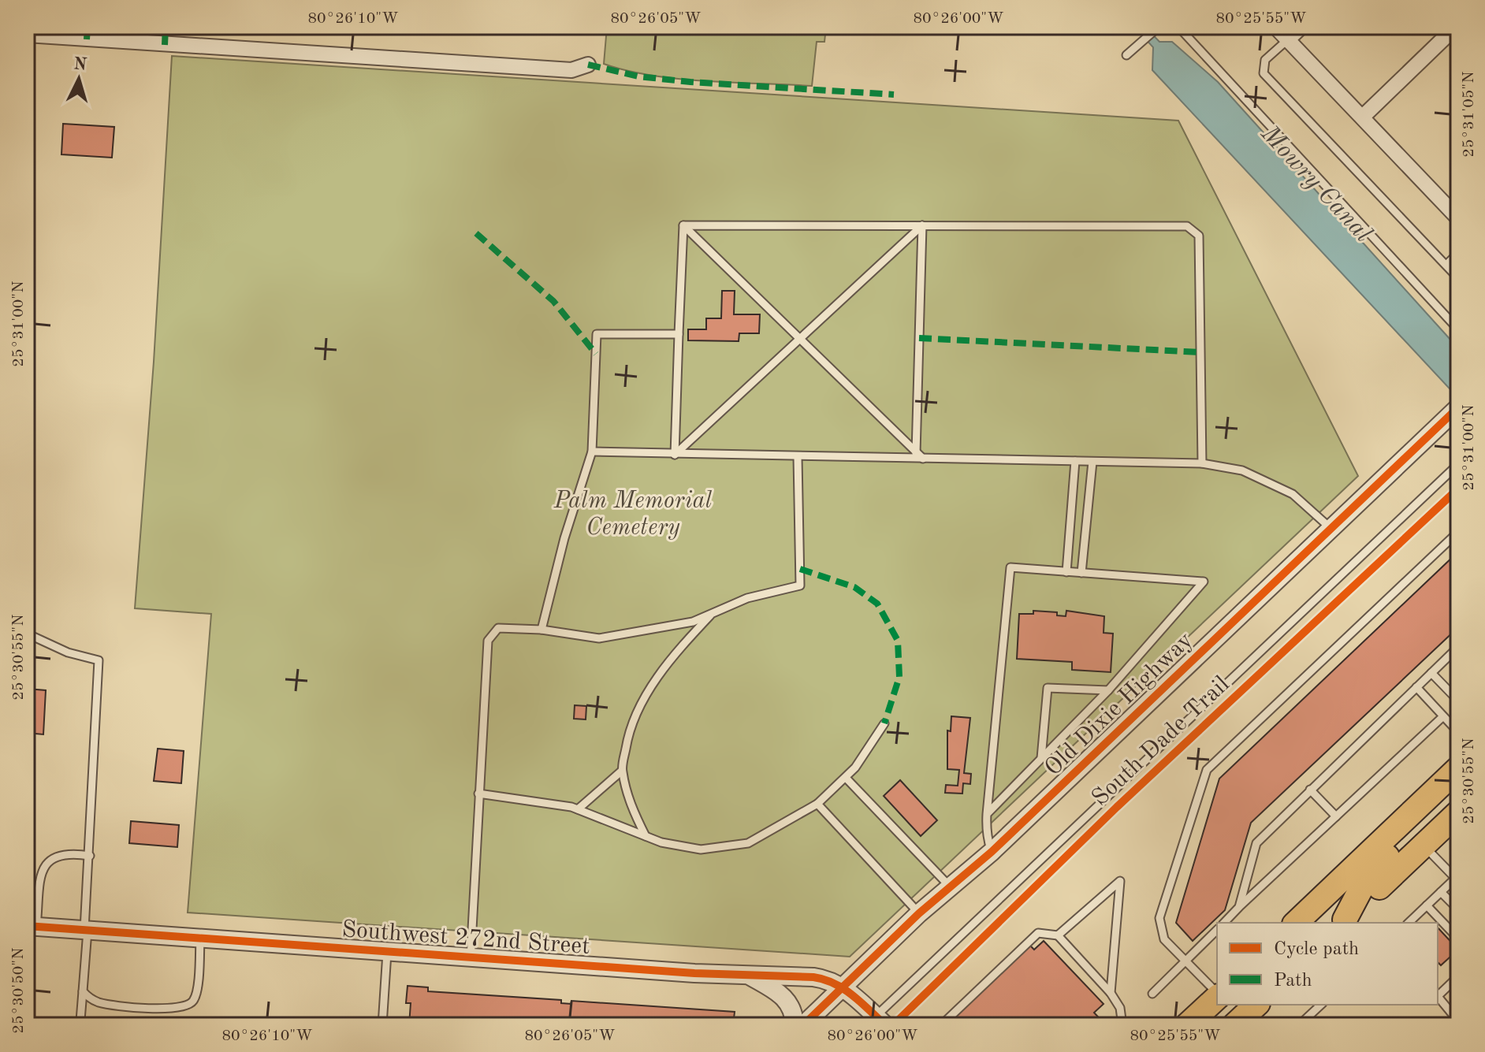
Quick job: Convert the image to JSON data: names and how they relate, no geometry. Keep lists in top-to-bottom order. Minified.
{"streets":{"street":["Old Dixie Highway","Southwest 272nd Street"],"cycle path":["South Dade Trail"]},"crossings":[["Old Dixie Highway","Southwest 272nd Street"]],"water":["Mowry Canal"],"parks":["Palm Memorial Cemetery"],"legend":["Cycle path","Path"],"north":"top","coordinates":["80°26'10\"W","80°26'05\"W","80°26'00\"W","80°25'55\"W","25°31'05\"N","25°31'00\"N","25°30'55\"N","25°30'50\"N"]}
